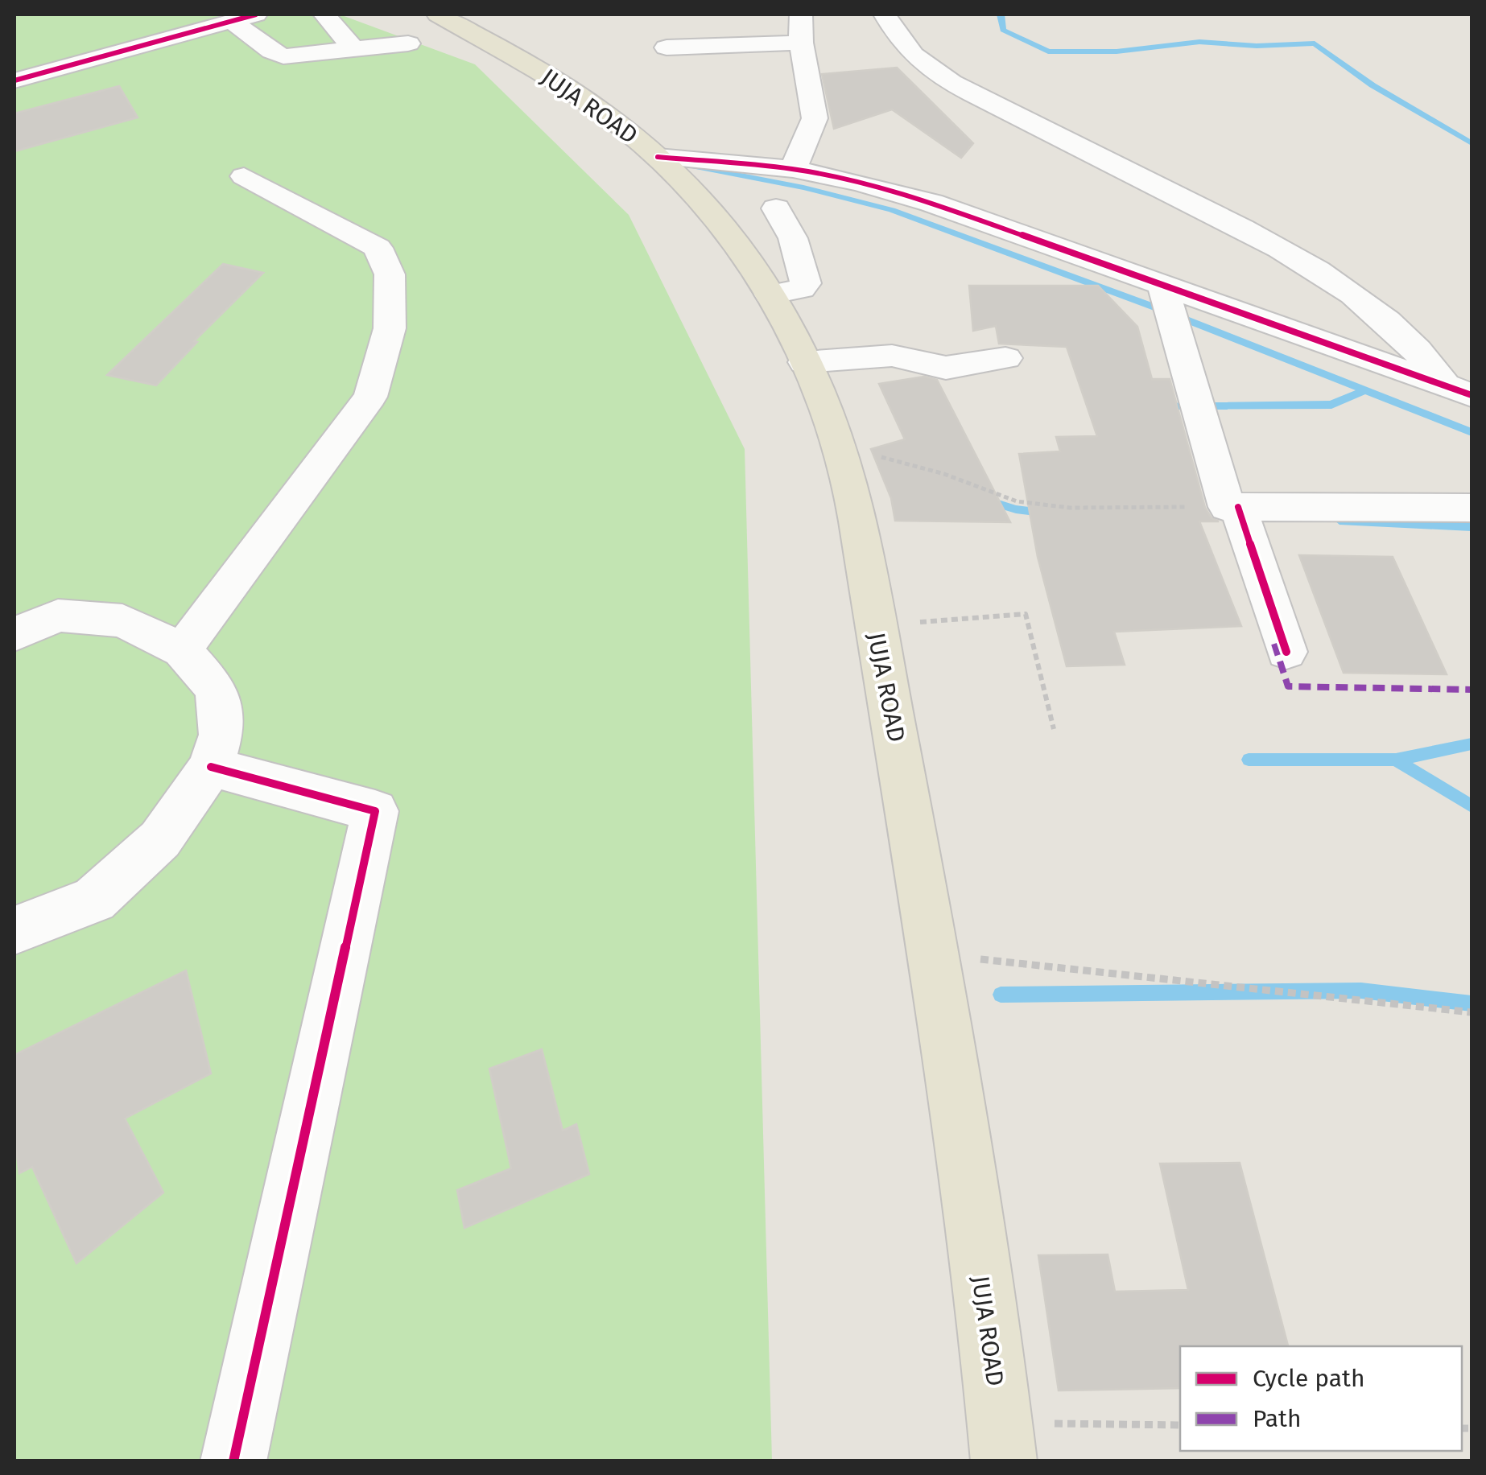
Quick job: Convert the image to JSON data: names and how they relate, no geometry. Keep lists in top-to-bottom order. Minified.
{"streets":{"main road":["JUJA ROAD"]},"legend":["Cycle path","Path"]}
